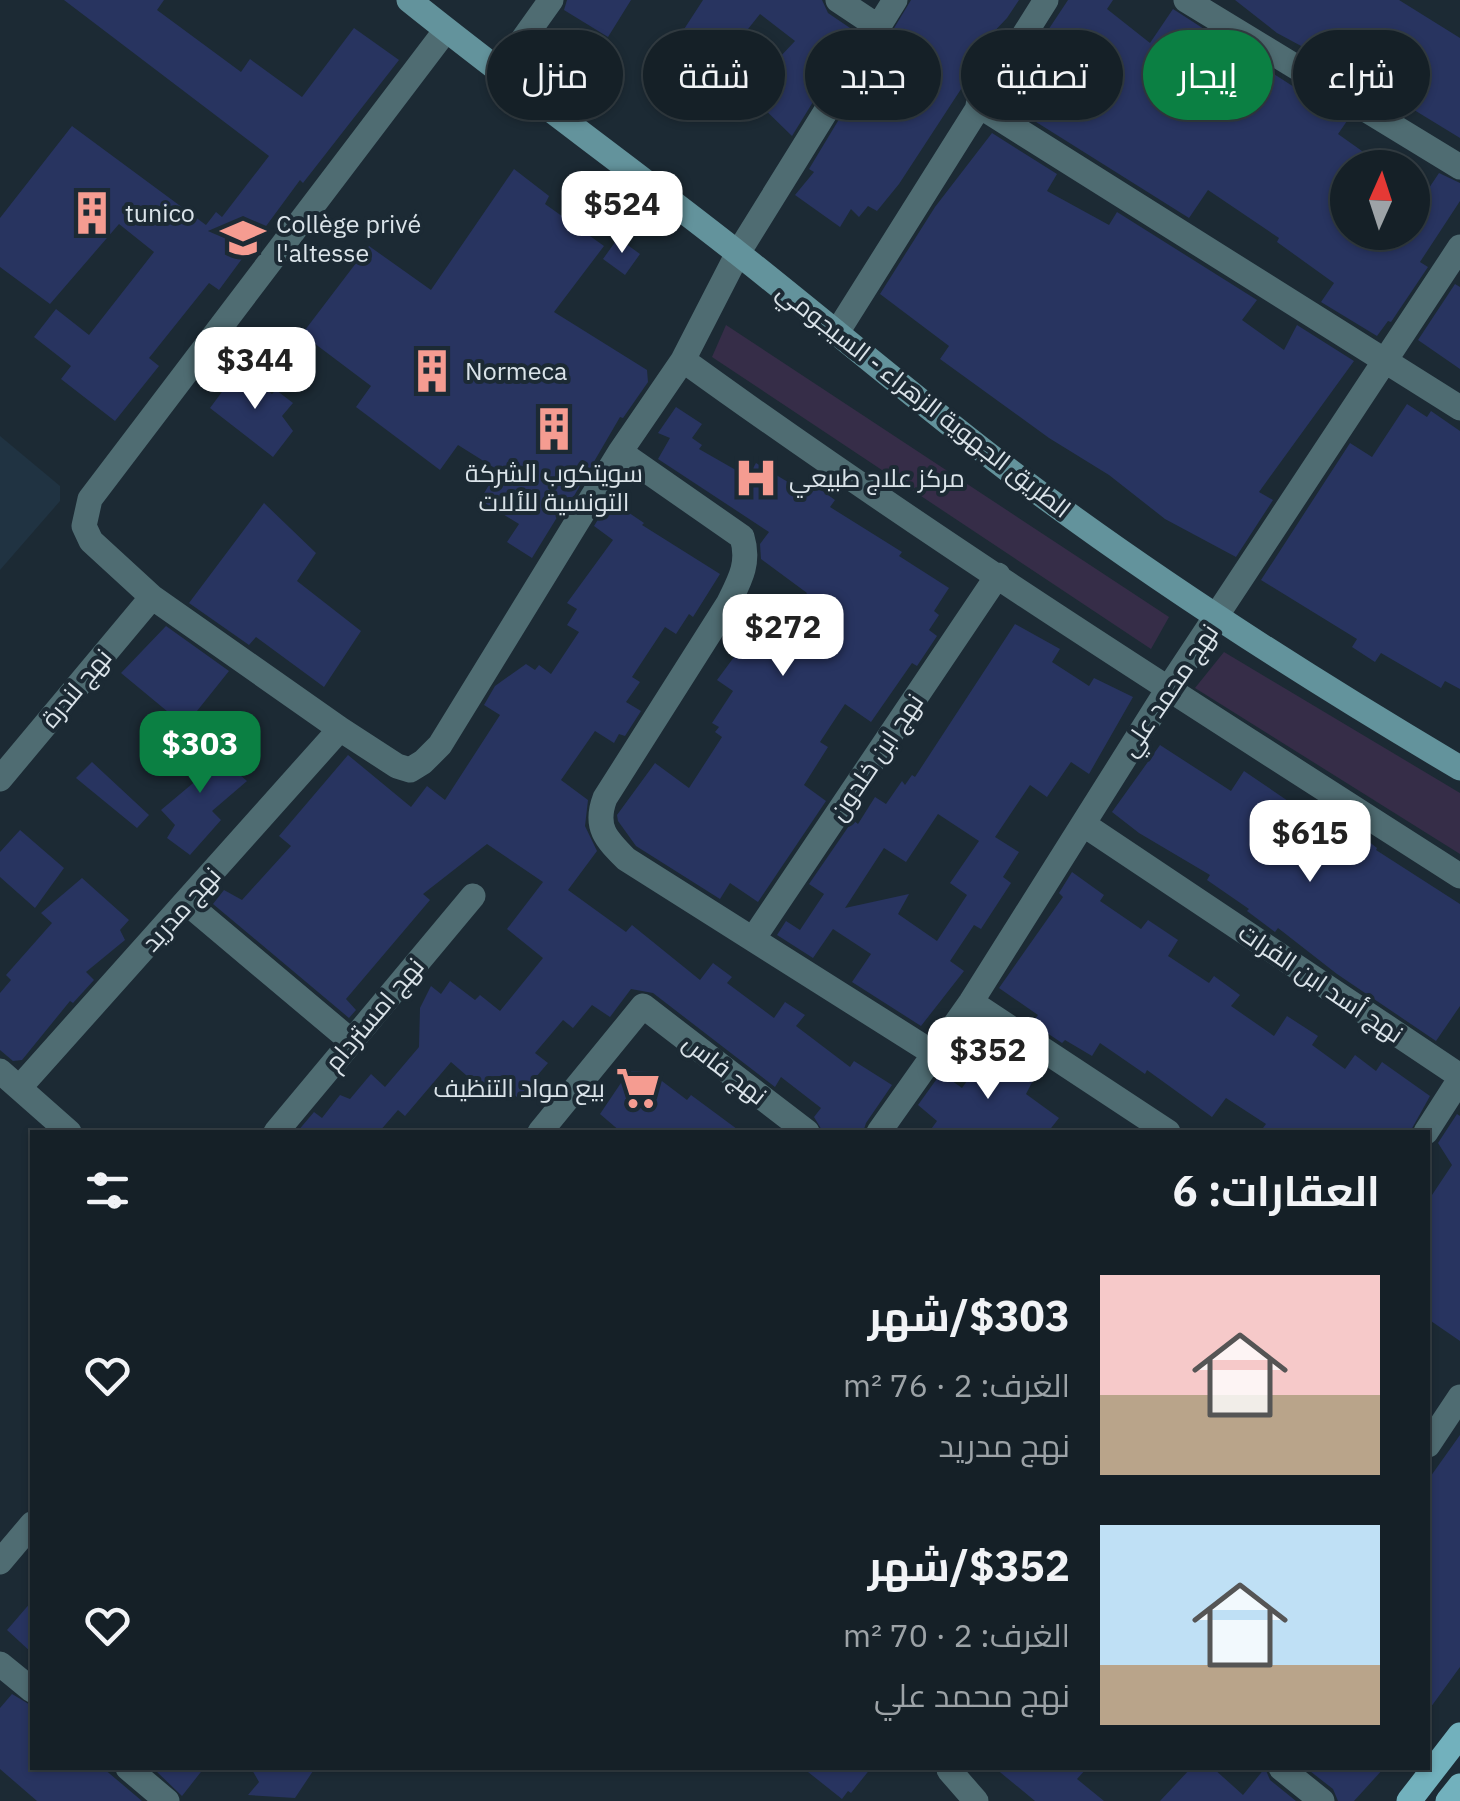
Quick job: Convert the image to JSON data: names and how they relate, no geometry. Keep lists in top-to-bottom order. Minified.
{"streets":{"main road":["الطريق الجهوية الزهراء - السيجومي"],"street":["نهج لندرة","نهج محمد علي","نهج ابن خلدون","نهج مدريد","نهج أسد ابن الفرات","نهج امستردام","نهج فاس"]},"crossings":[["الطريق الجهوية الزهراء - السيجومي","نهج محمد علي"],["نهج محمد علي","نهج أسد ابن الفرات"]],"places":{"building":["tunico","Normeca","سويتكوب الشركة التونسية للألات"],"school or university":["Collège privé l'altesse"],"hospital":["مركز علاج طبيعي"],"supermarket":["بيع مواد التنظيف"]},"north":"top","page":{"chip":["شراء","إيجار","تصفية","جديد","شقة","منزل"],"price":["$524","$344","$272","$303","$615","$352"],"heading":"العقارات: 6","list":[{"name":"$303/شهر","note":"الغرف: 2 · 76 m² · نهج مدريد"},{"name":"$352/شهر","note":"الغرف: 2 · 70 m² · نهج محمد علي"}]}}
